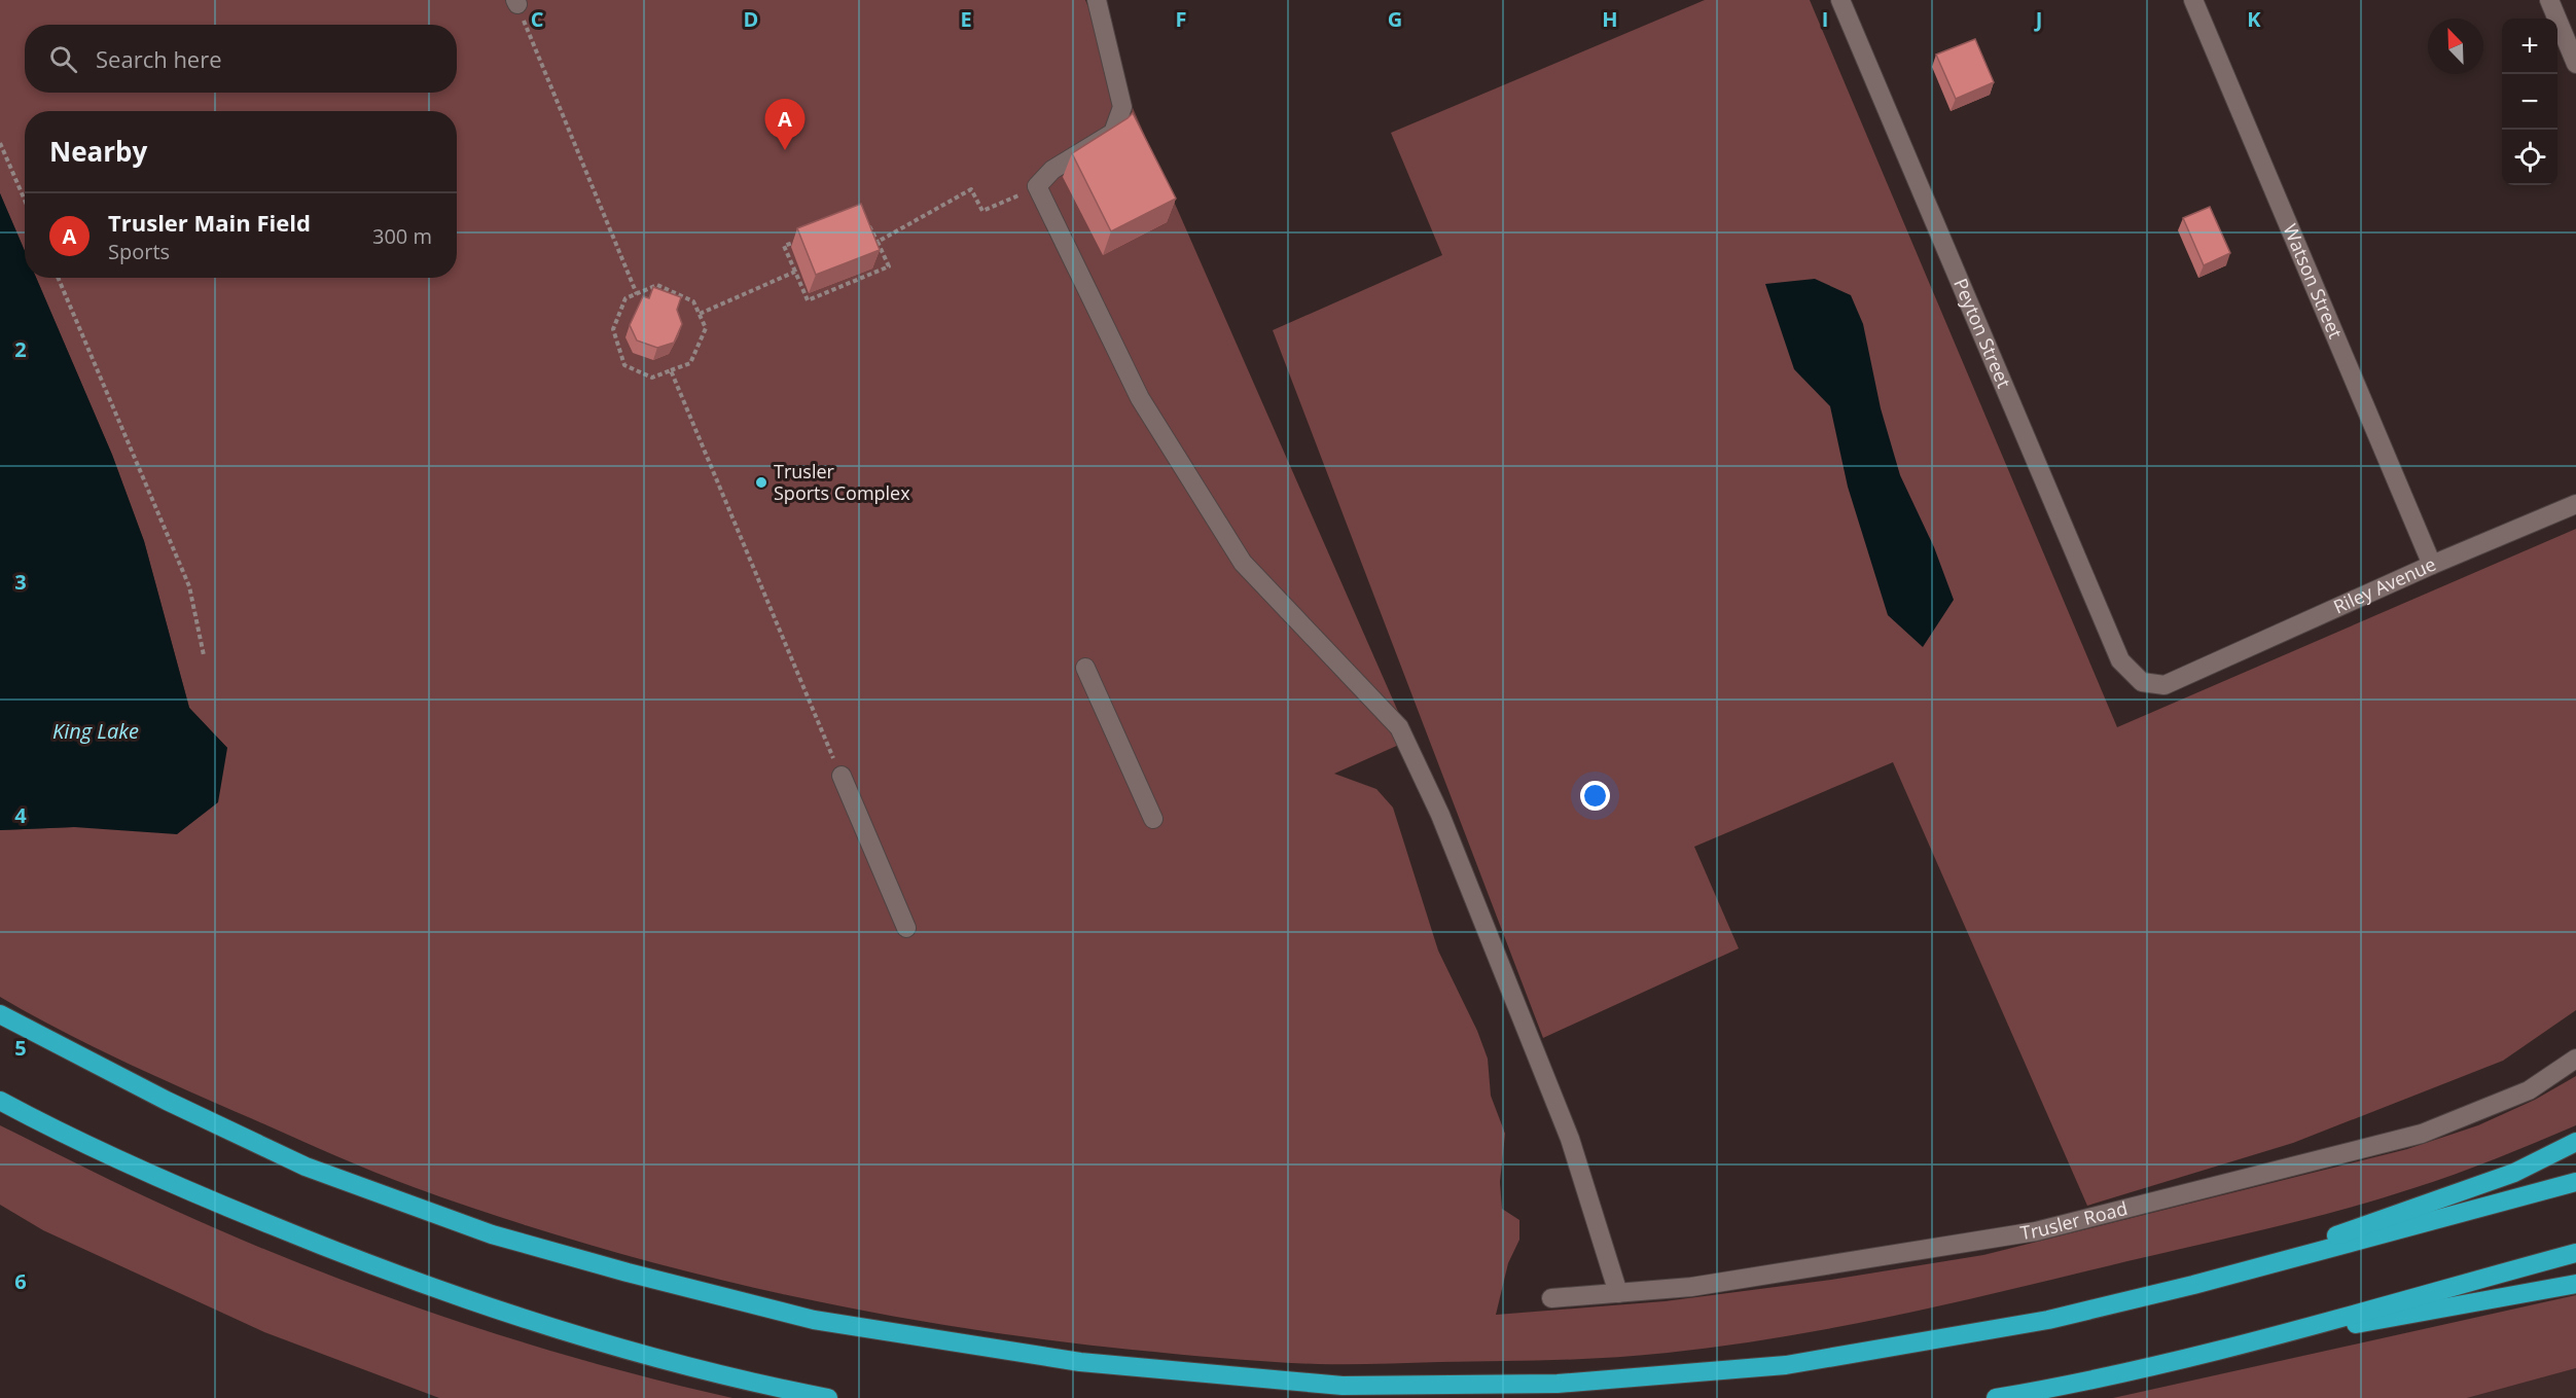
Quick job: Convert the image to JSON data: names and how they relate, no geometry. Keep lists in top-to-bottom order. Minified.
{"streets":{"street":["Watson Street","Peyton Street","Riley Avenue","Trusler Road"]},"crossings":[["Watson Street","Riley Avenue"],["Peyton Street","Riley Avenue"]],"water":["King Lake"],"places":["Trusler Sports Complex"],"north":"top left","page":{"map_buttons":["+","−"],"search":"Search here","pins":"A","heading":"Nearby","list":[{"mark":"A","name":"Trusler Main Field","note":"Sports","value":"300 m"}]},"grid":{"columns":["C","D","E","F","G","H","I","J","K"],"rows":["2","3","4","5","6"]}}
